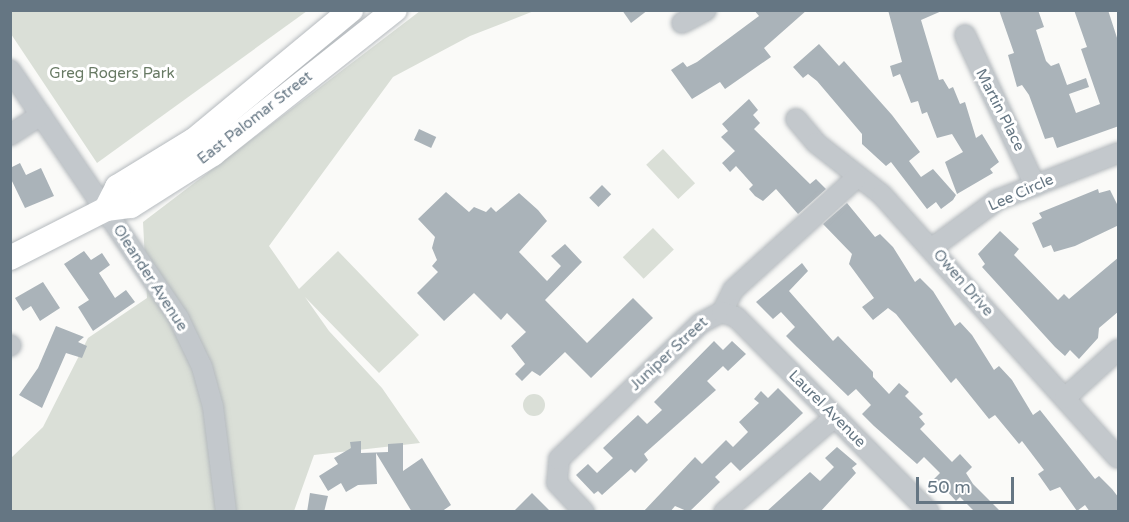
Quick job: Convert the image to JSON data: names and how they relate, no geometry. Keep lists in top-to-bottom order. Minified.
{"streets":{"main road":["East Palomar Street"],"street":["Martin Place","Lee Circle","Oleander Avenue","Owen Drive","Juniper Street","Laurel Avenue"]},"crossings":[["Martin Place","Lee Circle"],["East Palomar Street","Oleander Avenue"],["Lee Circle","Owen Drive"],["Owen Drive","Juniper Street"],["Juniper Street","Laurel Avenue"]],"parks":["Greg Rogers Park"],"scale_bar":"50 m"}
